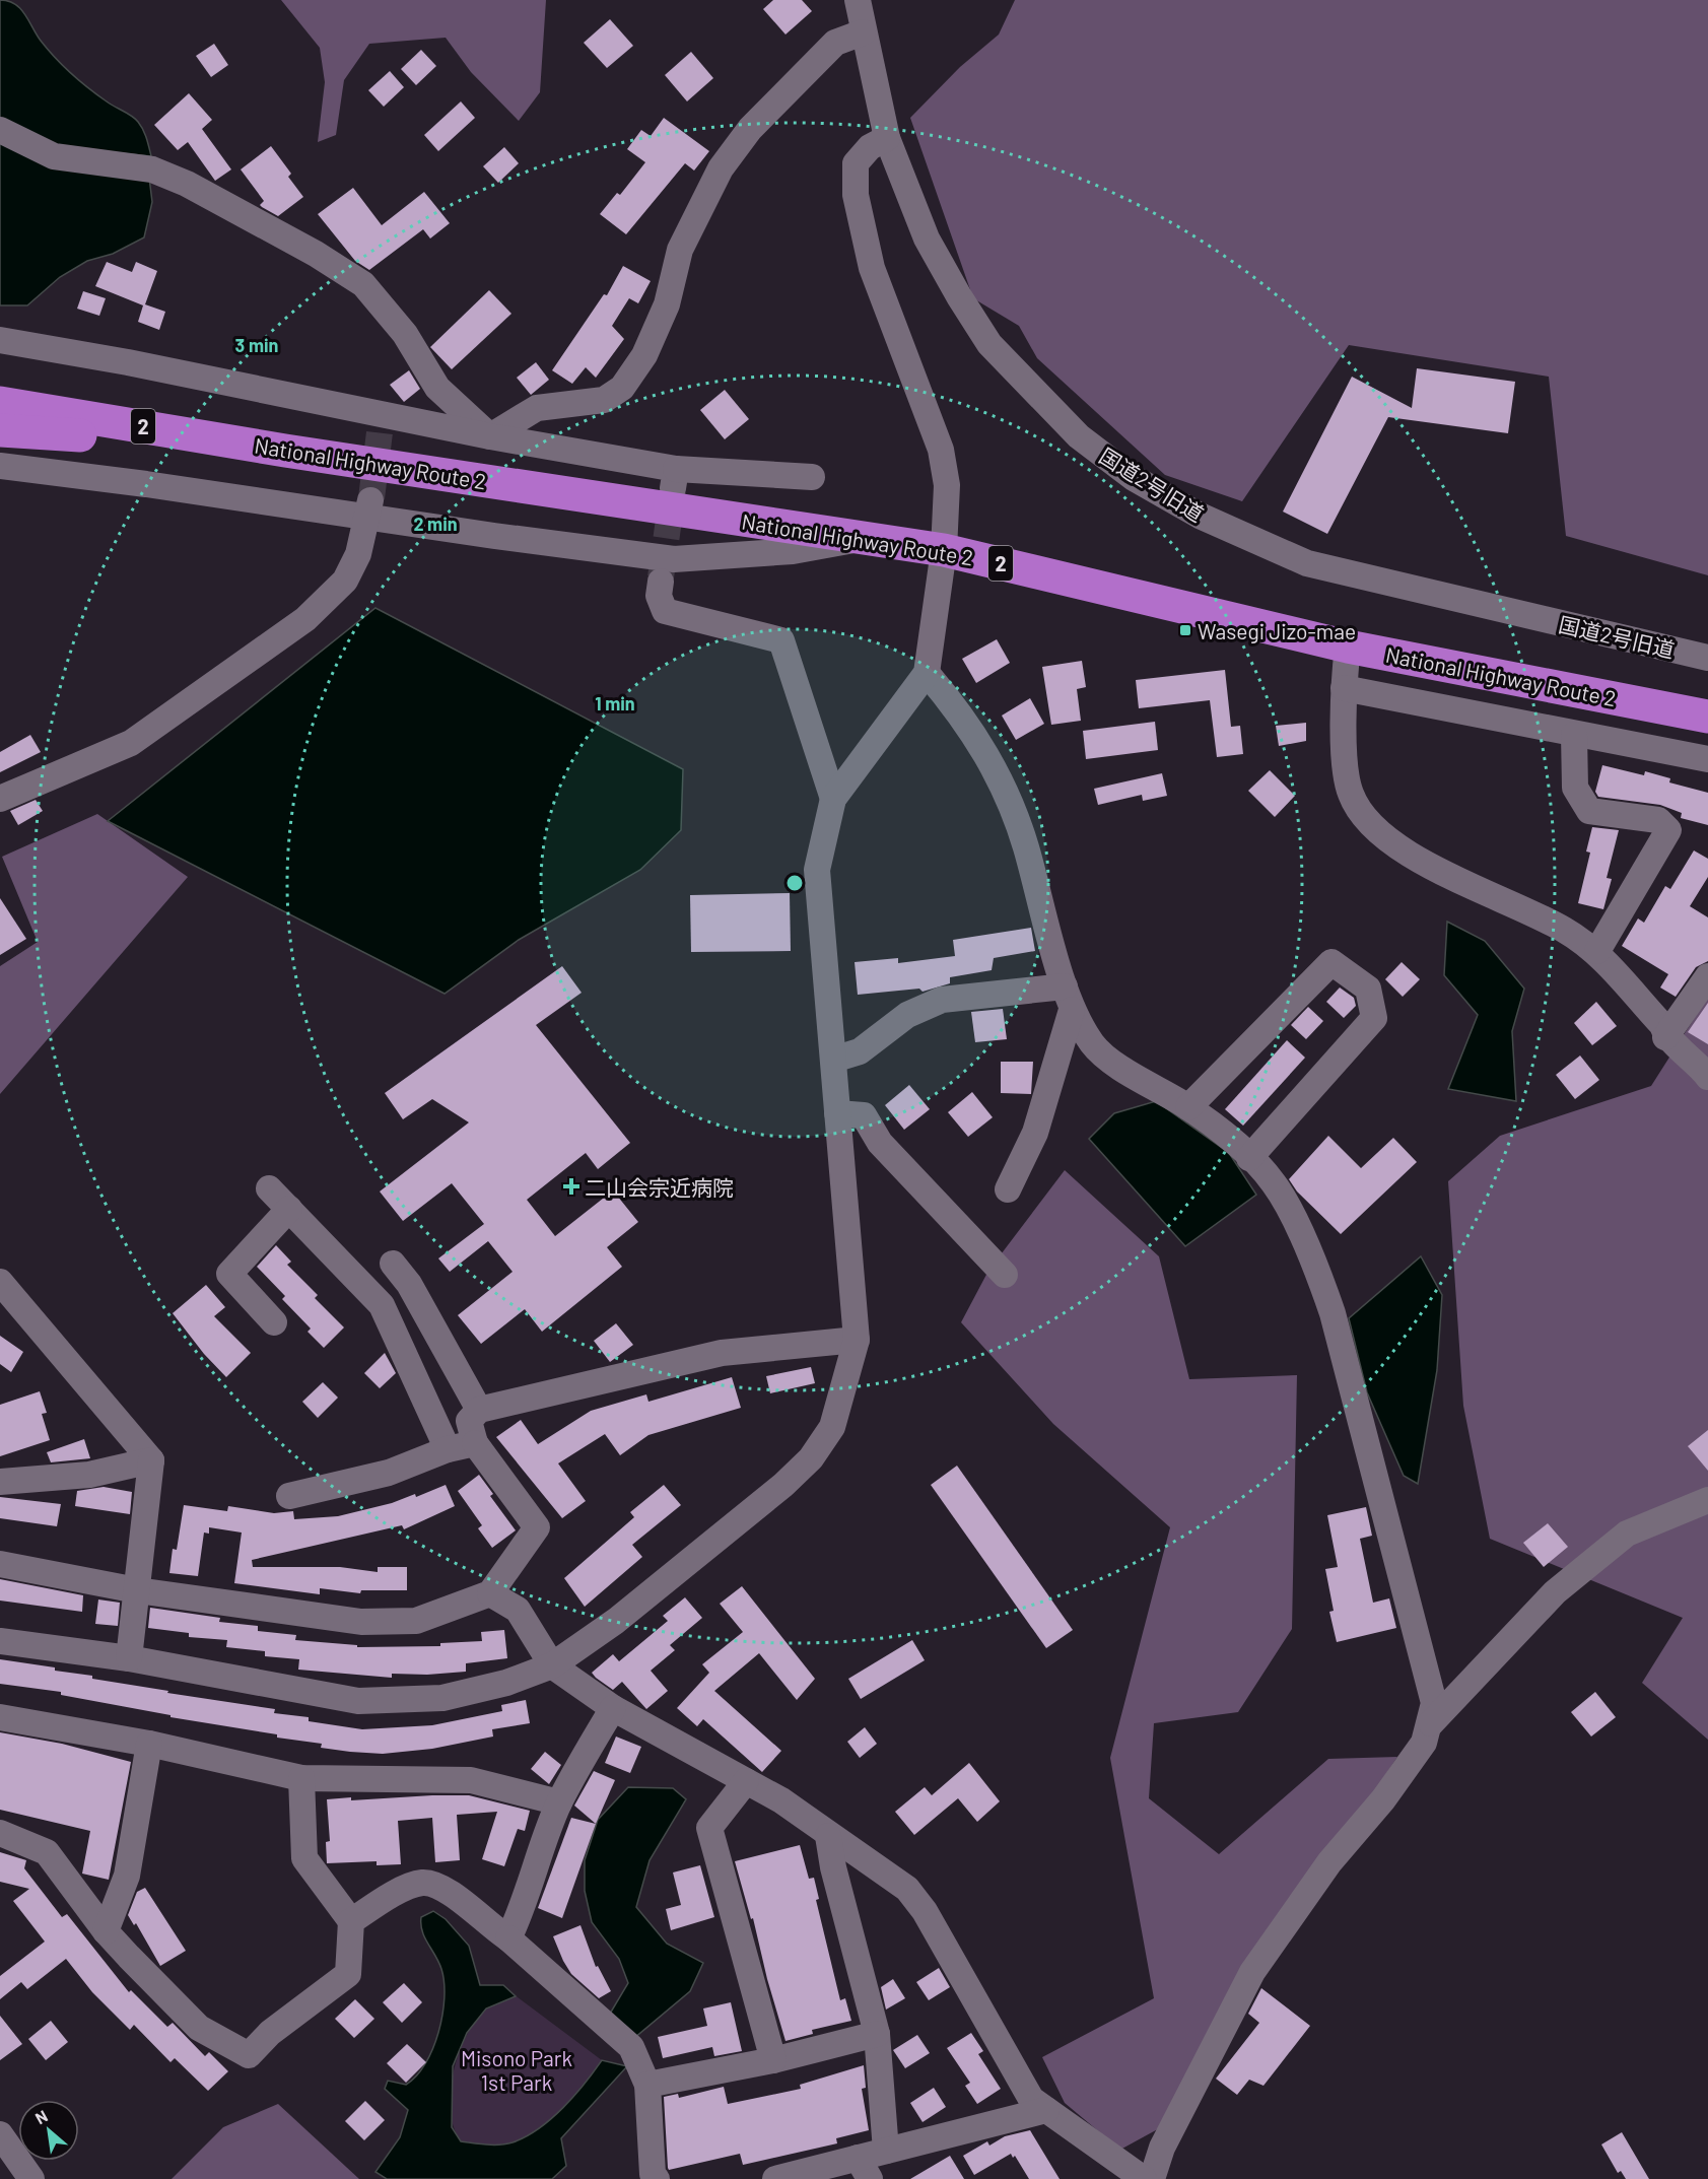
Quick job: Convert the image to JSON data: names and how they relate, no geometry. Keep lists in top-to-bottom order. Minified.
{"streets":{"highway":["2","National Highway Route 2"],"street":["国道2号旧道"]},"parks":["Misono Park 1st Park"],"places":{"transit":["Wasegi Jizo-mae"],"health":["二山会宗近病院"]},"north":"top left","rings":["3 min","2 min","1 min"]}
